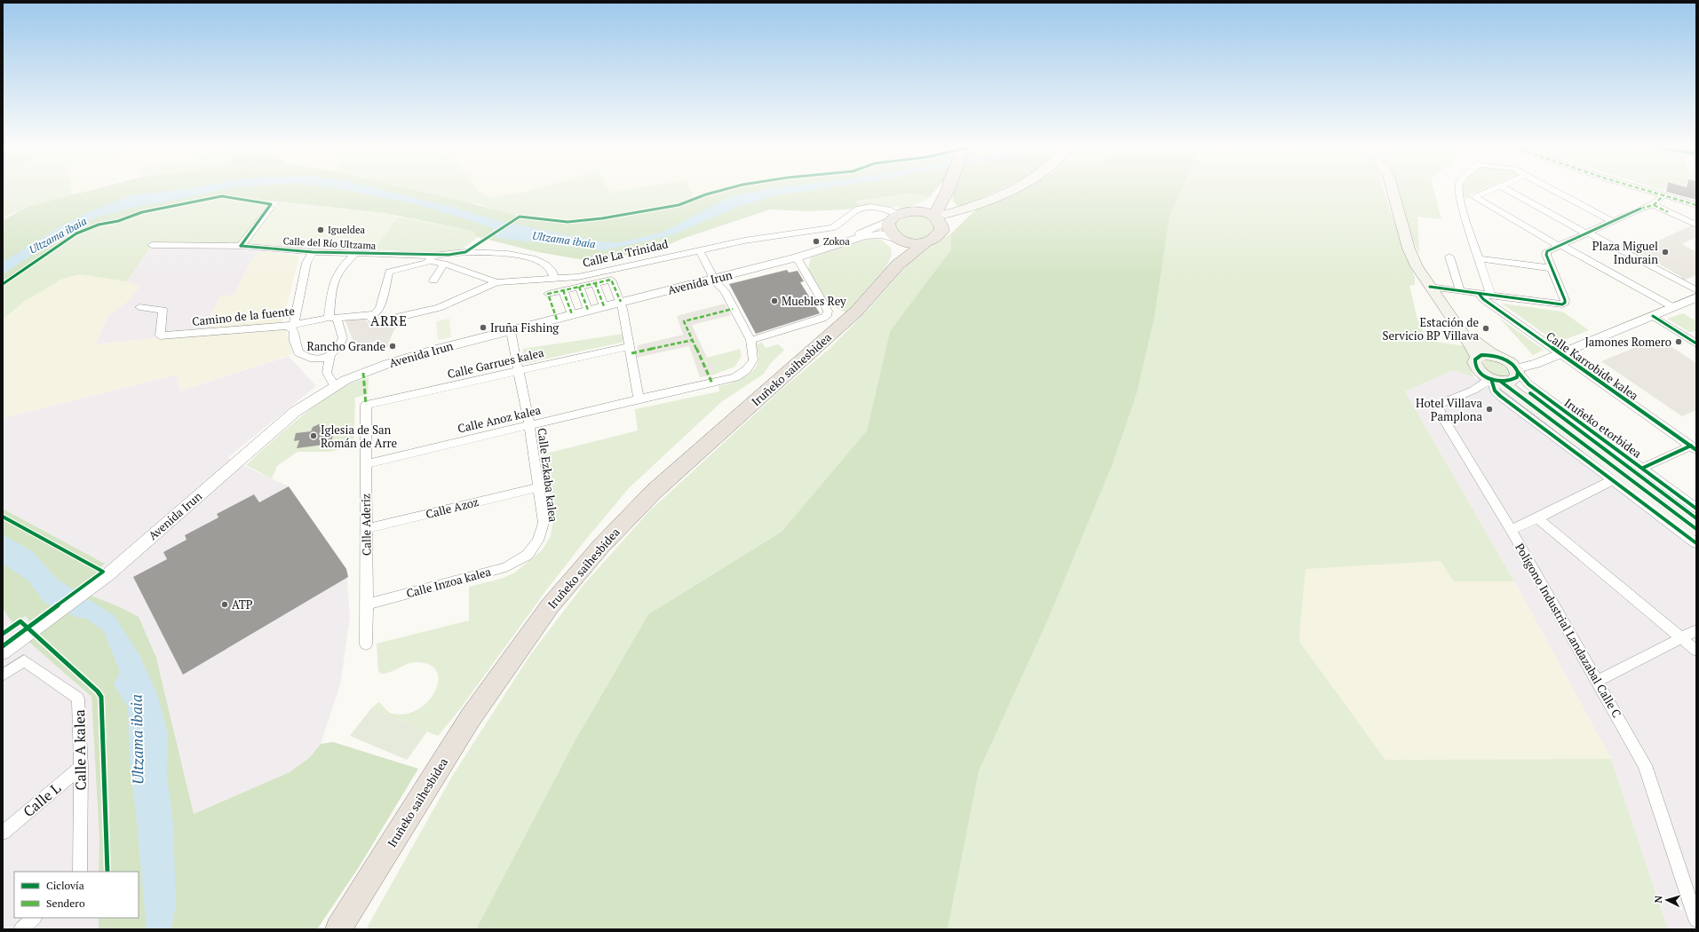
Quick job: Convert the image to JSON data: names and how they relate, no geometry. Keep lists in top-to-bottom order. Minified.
{"streets":{"highway":["Iruñeko saihesbidea"],"main road":["Iruñeko etorbidea"],"street":["Calle del Río Ultzama","Calle La Trinidad","Avenida Irun","Camino de la fuente","Calle Garrues kalea","Calle Karrobide kalea","Calle Anoz kalea","Calle Ezkaba kalea","Calle Azoz","Calle Aderiz","Calle Inzoa kalea","Polígono Industrial Landazabal Calle C","Calle A kalea","Calle L"]},"crossings":[["Calle del Río Ultzama","Calle La Trinidad"],["Calle La Trinidad","Camino de la fuente"],["Calle La Trinidad","Iruñeko saihesbidea"],["Avenida Irun","Calle Ezkaba kalea"],["Calle Garrues kalea","Calle Ezkaba kalea"],["Calle Garrues kalea","Calle Aderiz"],["Calle Anoz kalea","Calle Ezkaba kalea"],["Calle Anoz kalea","Calle Aderiz"],["Iruñeko etorbidea","Polígono Industrial Landazabal Calle C"],["Calle Ezkaba kalea","Calle Azoz"],["Calle Ezkaba kalea","Calle Inzoa kalea"],["Calle Azoz","Calle Aderiz"],["Calle Aderiz","Calle Inzoa kalea"],["Calle A kalea","Calle L"]],"districts":["ARRE"],"water":["Ultzama ibaia"],"places":["Igueldea","Zokoa","Plaza Miguel Indurain","Muebles Rey","Iruña Fishing","Estación de Servicio BP Villava","Jamones Romero","Rancho Grande","Hotel Villava Pamplona","Iglesia de San Román de Arre","ATP"],"legend":["Ciclovía","Sendero"],"north":"left"}
